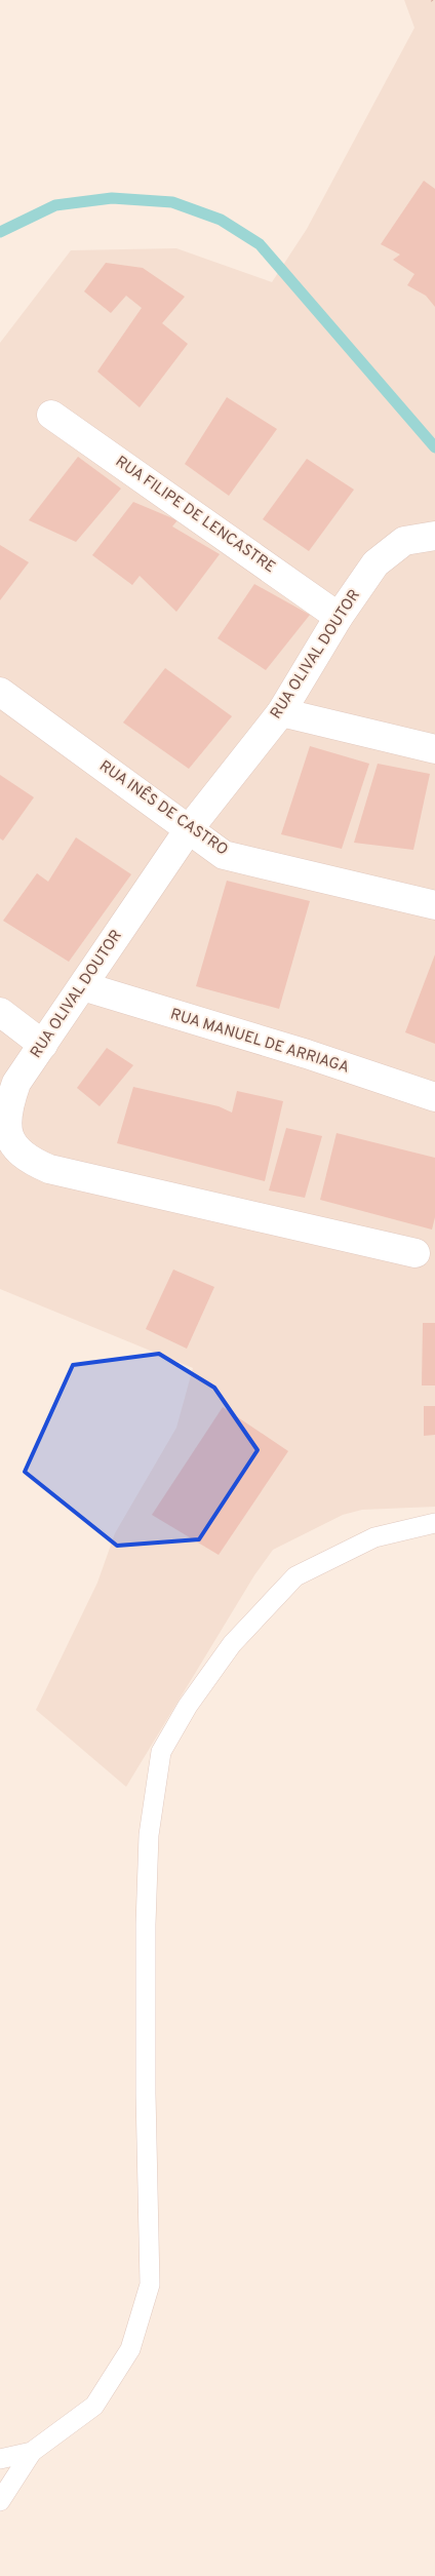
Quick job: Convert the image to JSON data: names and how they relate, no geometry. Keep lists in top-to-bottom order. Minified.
{"streets":{"street":["RUA FILIPE DE LENCASTRE","RUA OLIVAL DOUTOR","RUA INÊS DE CASTRO","RUA MANUEL DE ARRIAGA"]},"crossings":[["RUA FILIPE DE LENCASTRE","RUA OLIVAL DOUTOR"],["RUA OLIVAL DOUTOR","RUA INÊS DE CASTRO"],["RUA OLIVAL DOUTOR","RUA MANUEL DE ARRIAGA"]]}
